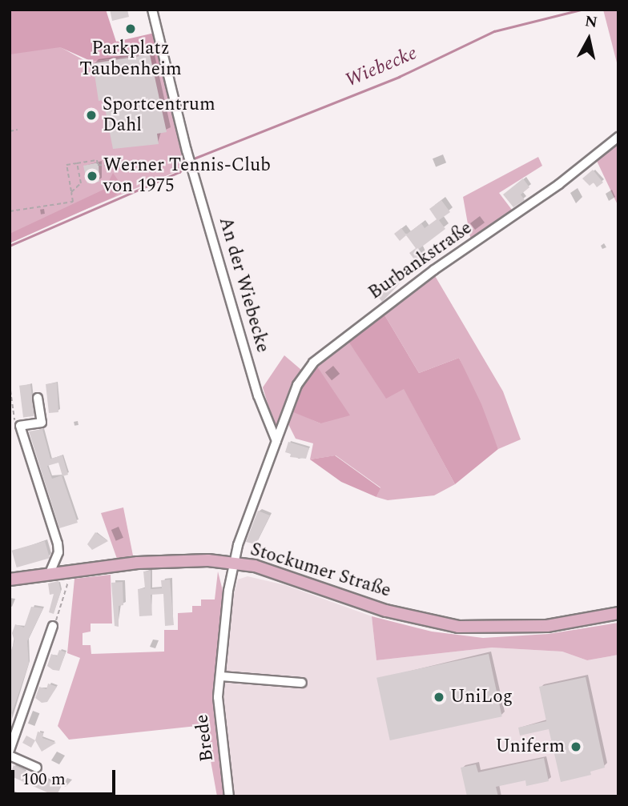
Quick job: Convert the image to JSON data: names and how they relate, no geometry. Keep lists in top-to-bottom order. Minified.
{"streets":{"main road":["Stockumer Straße"],"street":["Burbankstraße","An der Wiebecke","Brede"]},"crossings":[["Burbankstraße","An der Wiebecke"],["Stockumer Straße","Brede"]],"water":["Wiebecke"],"places":["Parkplatz Taubenheim","Sportcentrum Dahl","Werner Tennis-Club von 1975","UniLog","Uniferm"],"scale_bar":"100 m","north":"top"}
